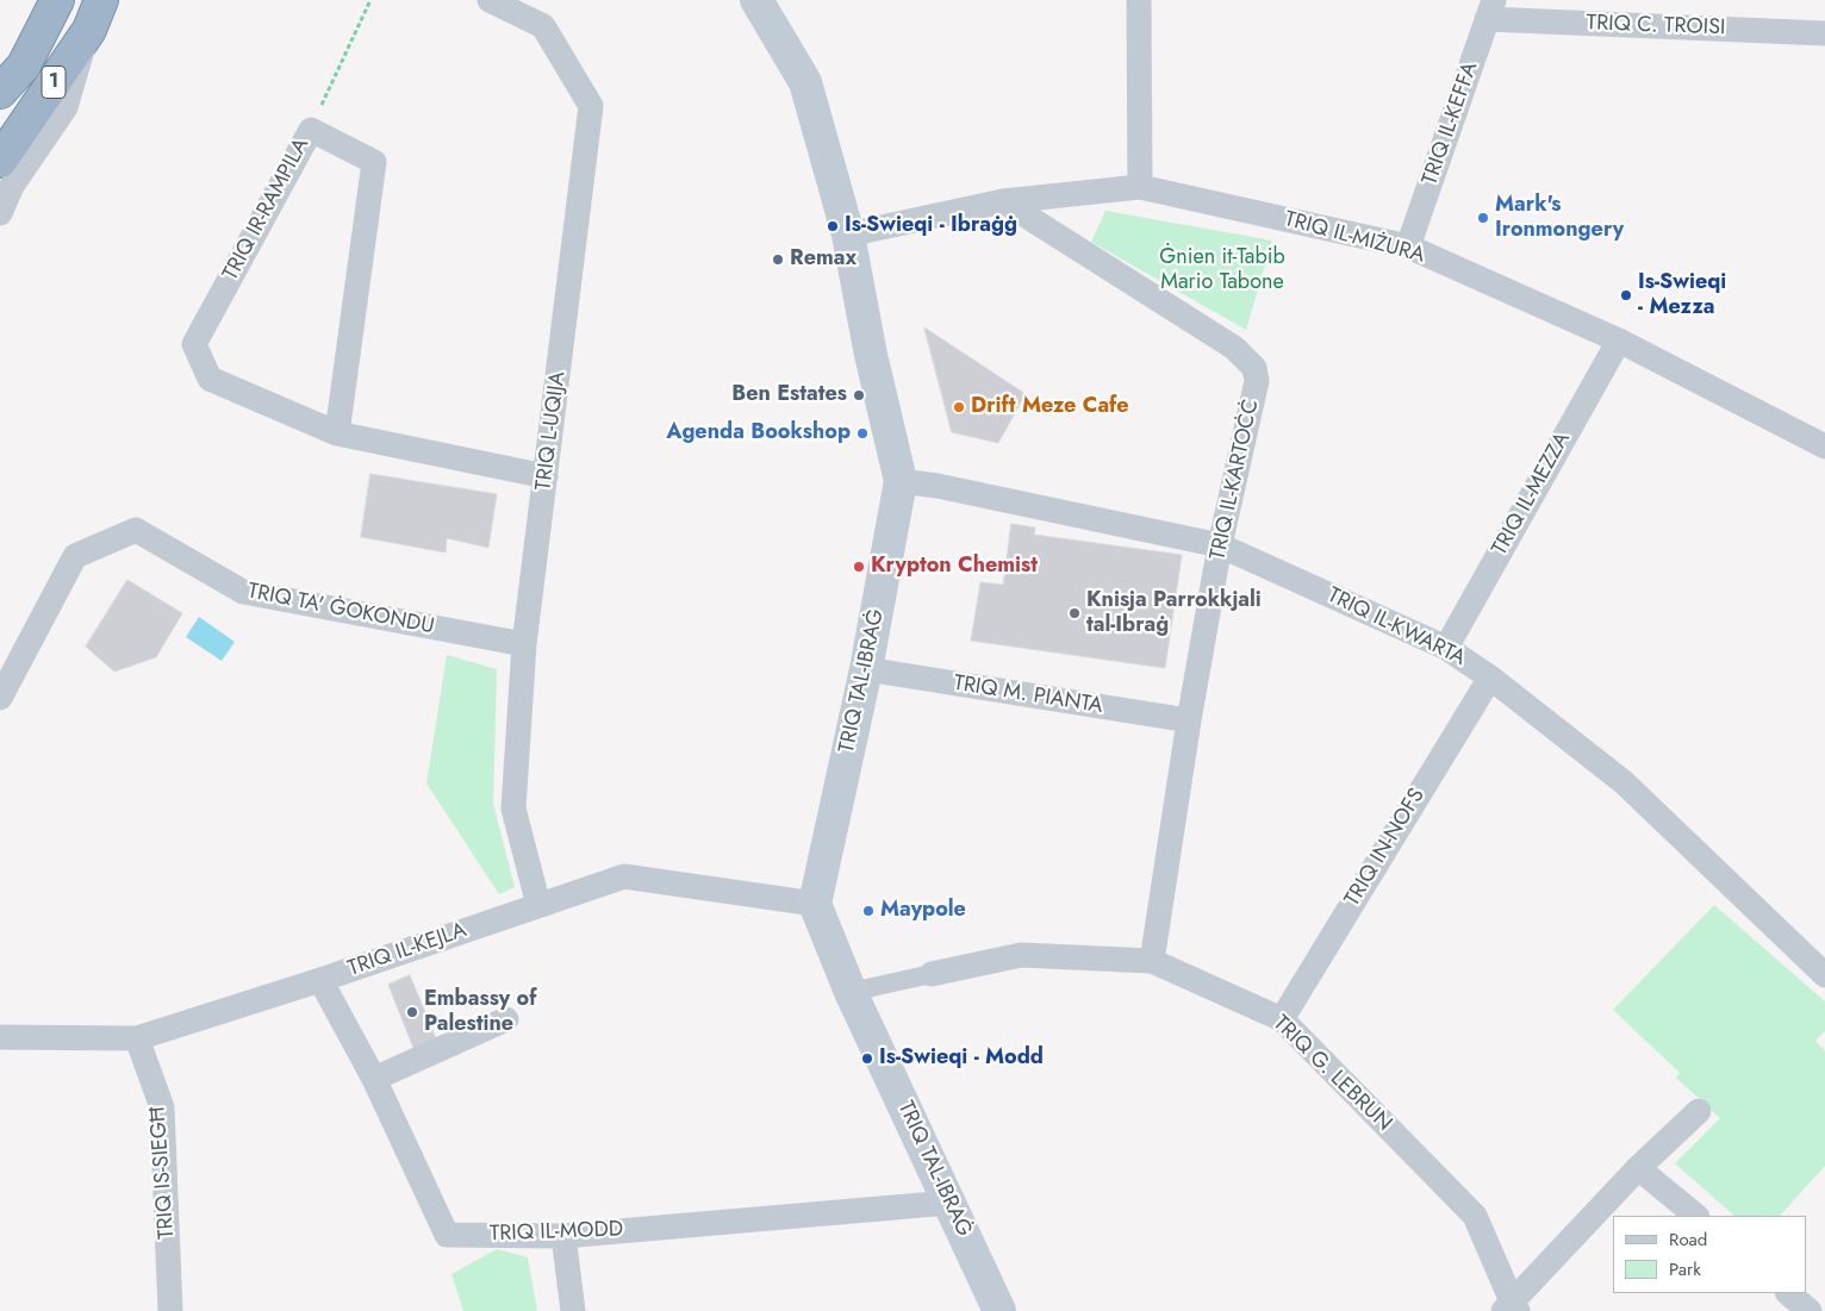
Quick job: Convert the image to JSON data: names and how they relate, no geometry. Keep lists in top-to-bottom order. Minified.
{"streets":{"highway":["1"],"main road":["TRIQ TAL-IBRAĠ"],"street":["TRIQ C. TROISI","TRIQ IL-KEFFA","TRIQ IR-RAMPILA","TRIQ IL-MIŻURA","TRIQ L-UQIJA","TRIQ IL-KARTOĊĊ","TRIQ IL-MEZZA","TRIQ TA' ĠOKONDU","TRIQ IL-KWARTA","TRIQ M. PIANTA","TRIQ IN-NOFS","TRIQ IL-KEJLA","TRIQ G. LEBRUN","TRIQ IS-SIEGĦ","TRIQ IL-MODD"]},"crossings":[["TRIQ C. TROISI","TRIQ IL-KEFFA"],["TRIQ IL-KEFFA","TRIQ IL-MIŻURA"],["TRIQ IR-RAMPILA","TRIQ L-UQIJA"],["TRIQ IL-MIŻURA","TRIQ IL-KARTOĊĊ"],["TRIQ IL-MIŻURA","TRIQ IL-MEZZA"],["TRIQ IL-MIŻURA","TRIQ TAL-IBRAĠ"],["TRIQ L-UQIJA","TRIQ TA' ĠOKONDU"],["TRIQ L-UQIJA","TRIQ IL-KEJLA"],["TRIQ IL-KARTOĊĊ","TRIQ IL-KWARTA"],["TRIQ IL-KARTOĊĊ","TRIQ M. PIANTA"],["TRIQ IL-KARTOĊĊ","TRIQ G. LEBRUN"],["TRIQ IL-MEZZA","TRIQ IL-KWARTA"],["TRIQ IL-KWARTA","TRIQ TAL-IBRAĠ"],["TRIQ IL-KWARTA","TRIQ IN-NOFS"],["TRIQ TAL-IBRAĠ","TRIQ M. PIANTA"],["TRIQ TAL-IBRAĠ","TRIQ IL-KEJLA"],["TRIQ TAL-IBRAĠ","TRIQ G. LEBRUN"],["TRIQ TAL-IBRAĠ","TRIQ IL-MODD"],["TRIQ IN-NOFS","TRIQ G. LEBRUN"],["TRIQ IL-KEJLA","TRIQ IS-SIEGĦ"],["TRIQ IL-KEJLA","TRIQ IL-MODD"]],"parks":["Ġnien it-Tabib Mario Tabone"],"places":["Mark's Ironmongery","Is-Swieqi - Ibraġġ","Remax","Is-Swieqi - Mezza","Ben Estates","Drift Meze Cafe","Agenda Bookshop","Krypton Chemist","Knisja Parrokkjali tal-Ibraġ","Maypole","Embassy of Palestine","Is-Swieqi - Modd"],"legend":["Road","Park"]}
